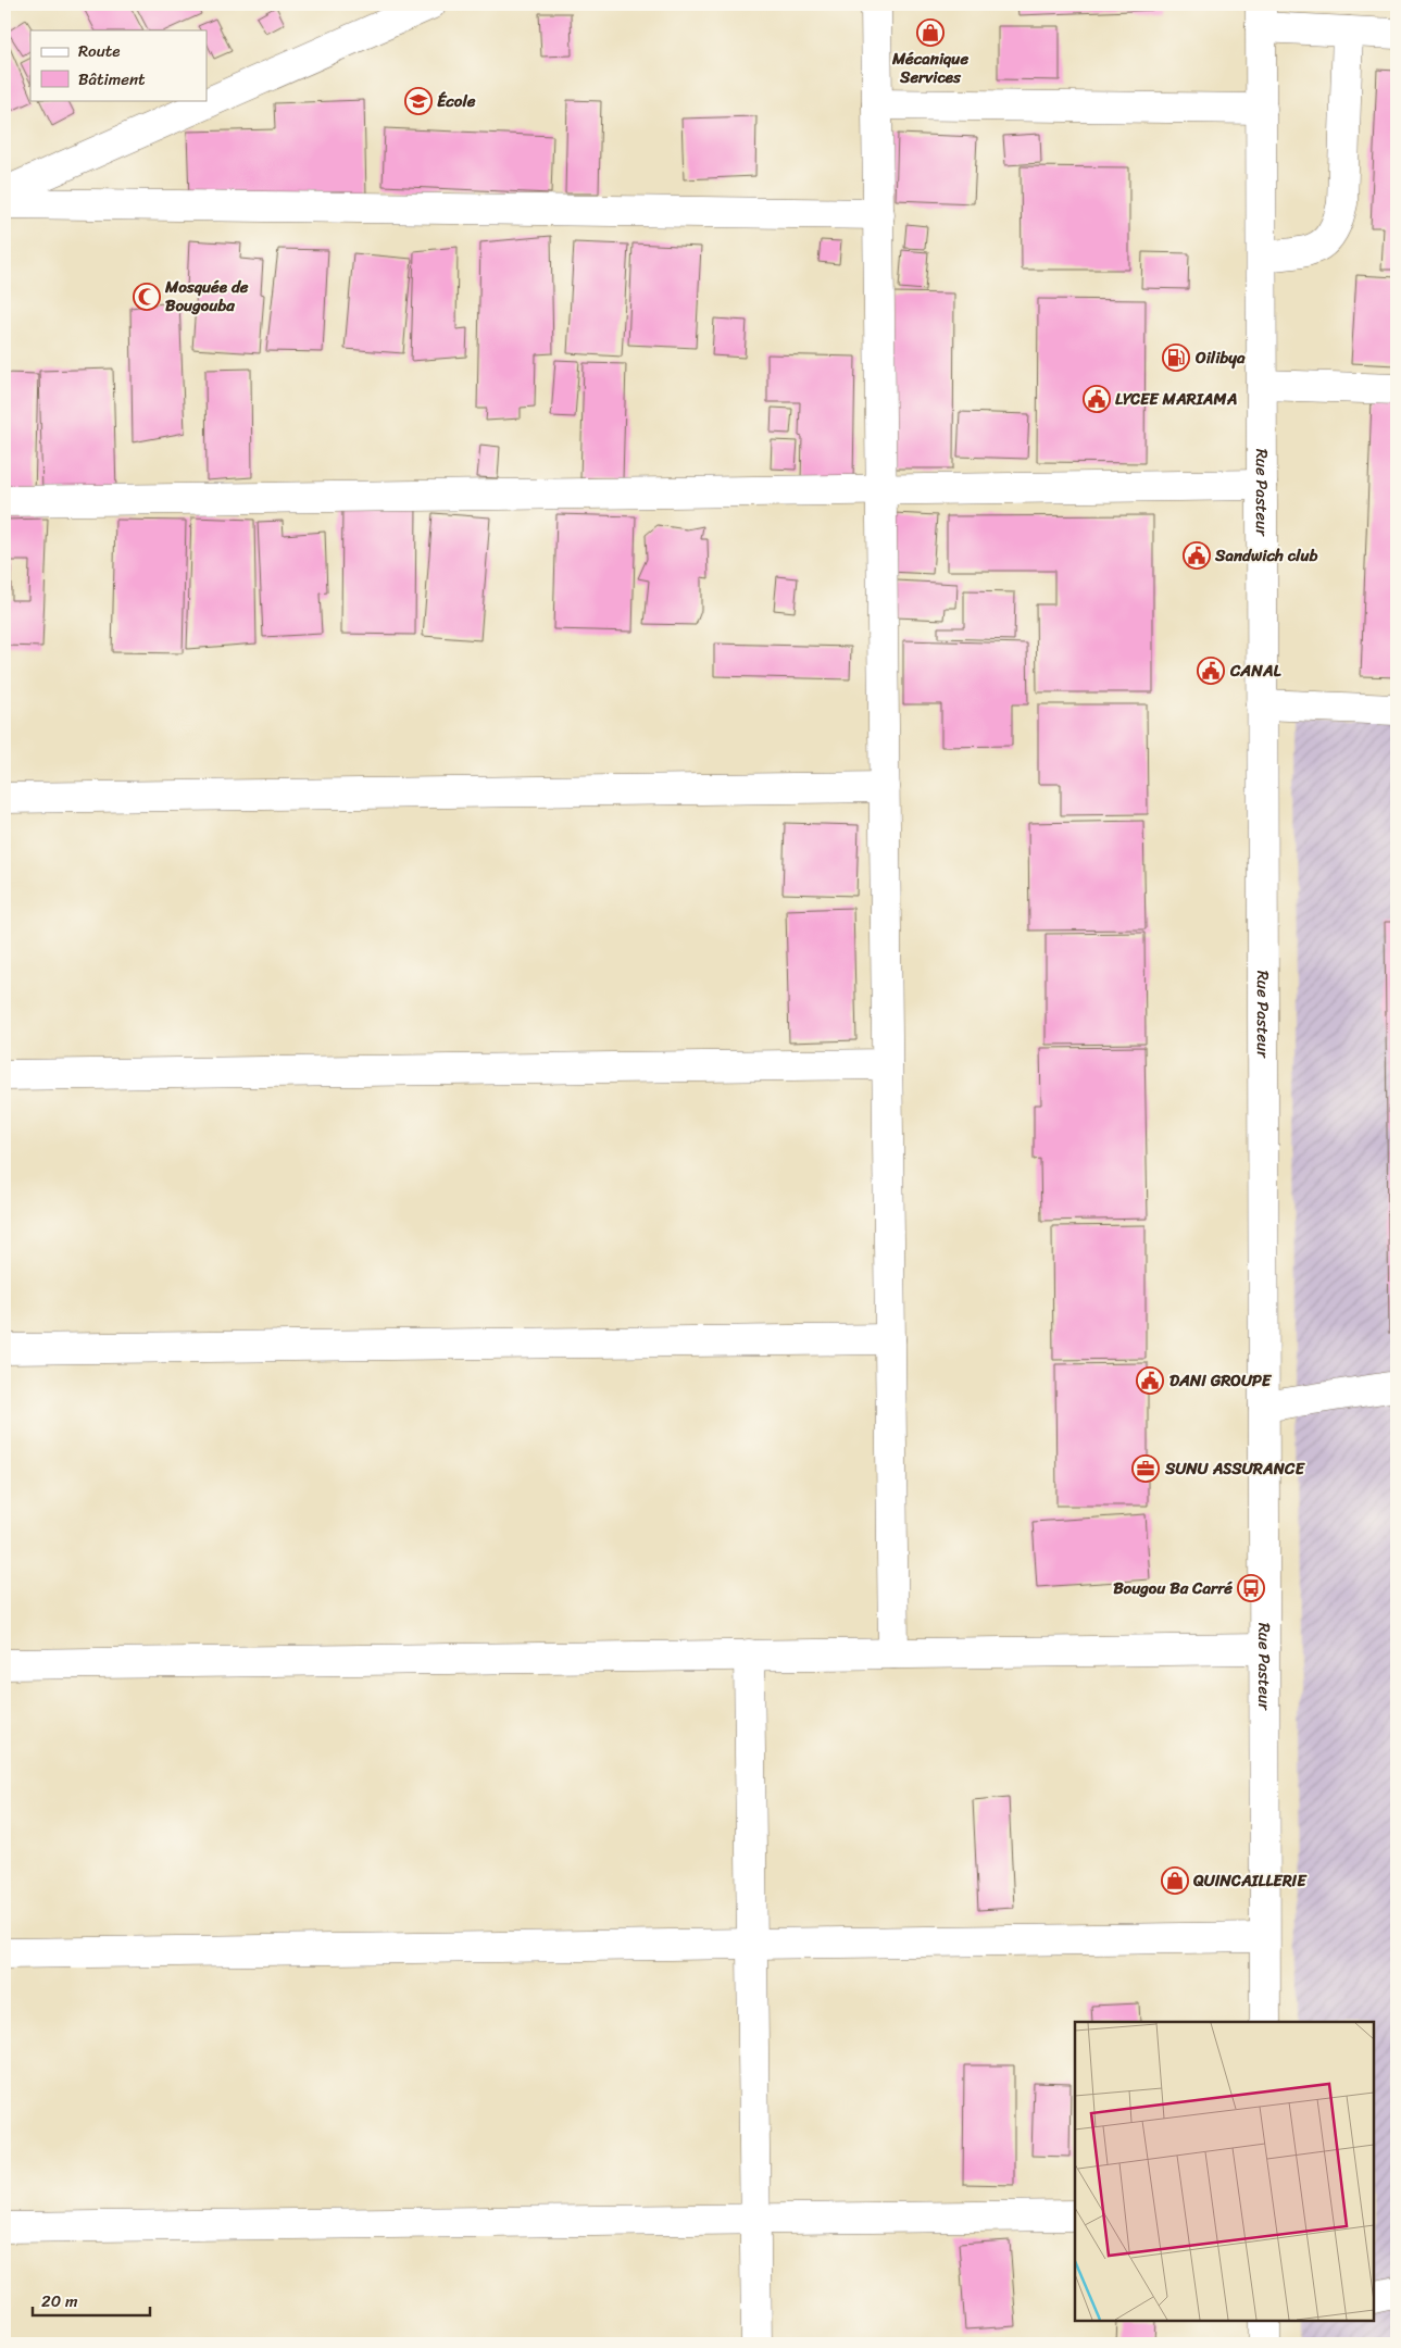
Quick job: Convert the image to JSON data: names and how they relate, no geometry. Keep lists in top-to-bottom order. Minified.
{"streets":{"street":["Rue Pasteur"]},"places":{"shop":["Mécanique Services","QUINCAILLERIE"],"school or university":["École"],"mosque":["Mosquée de Bougouba"],"fuel station":["Oilibya"],"public building":["LYCEE MARIAMA","Sandwich club","CANAL","DANI GROUPE"],"office":["SUNU ASSURANCE"],"bus stop":["Bougou Ba Carré"]},"legend":["Route","Bâtiment"],"scale_bar":"20 m"}
